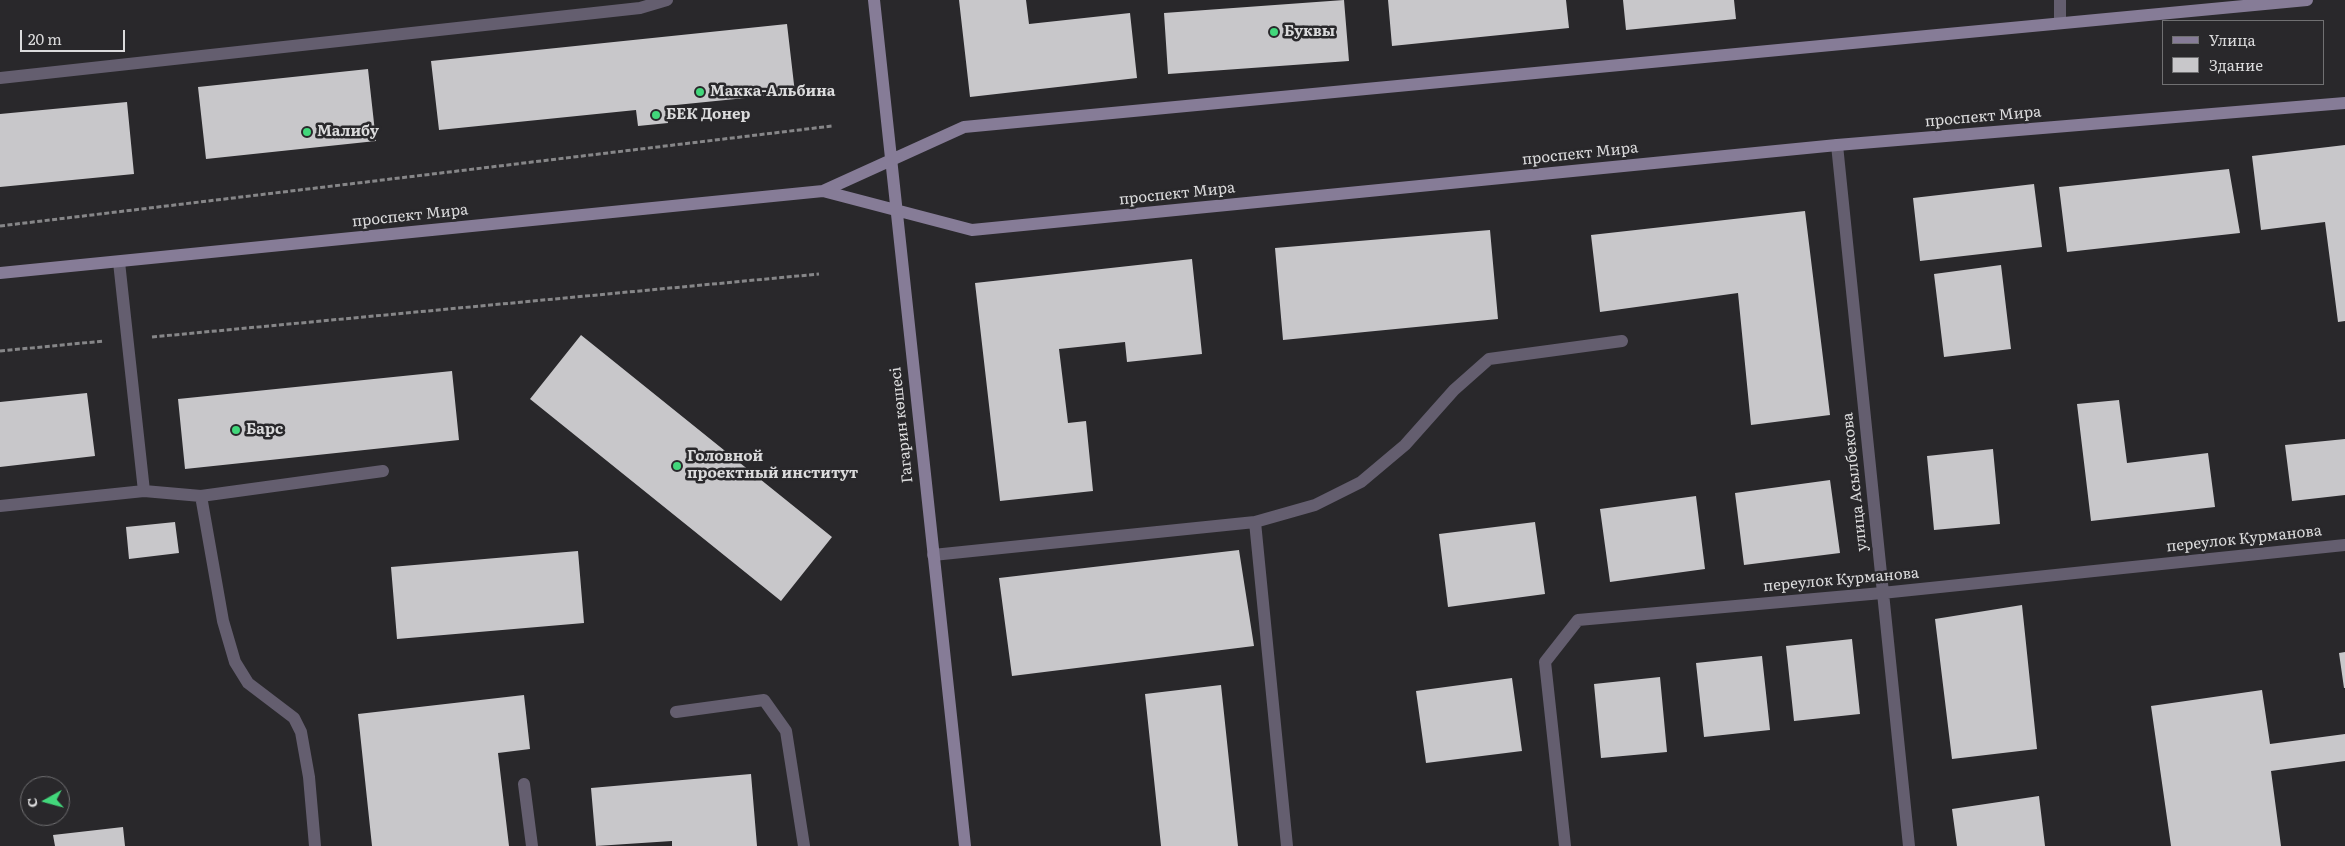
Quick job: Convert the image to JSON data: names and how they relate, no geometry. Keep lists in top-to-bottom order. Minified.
{"streets":{"main road":["проспект Мира","Гагарин көшесі"],"street":["улица Асылбекова","переулок Курманова"]},"crossings":[["проспект Мира","Гагарин көшесі"],["проспект Мира","улица Асылбекова"],["улица Асылбекова","переулок Курманова"]],"places":["Буквы","Макка-Альбина","БЕК Донер","Малибу","Барс","Головной проектный институт"],"legend":["Улица","Здание"],"scale_bar":"20 m","north":"left"}
